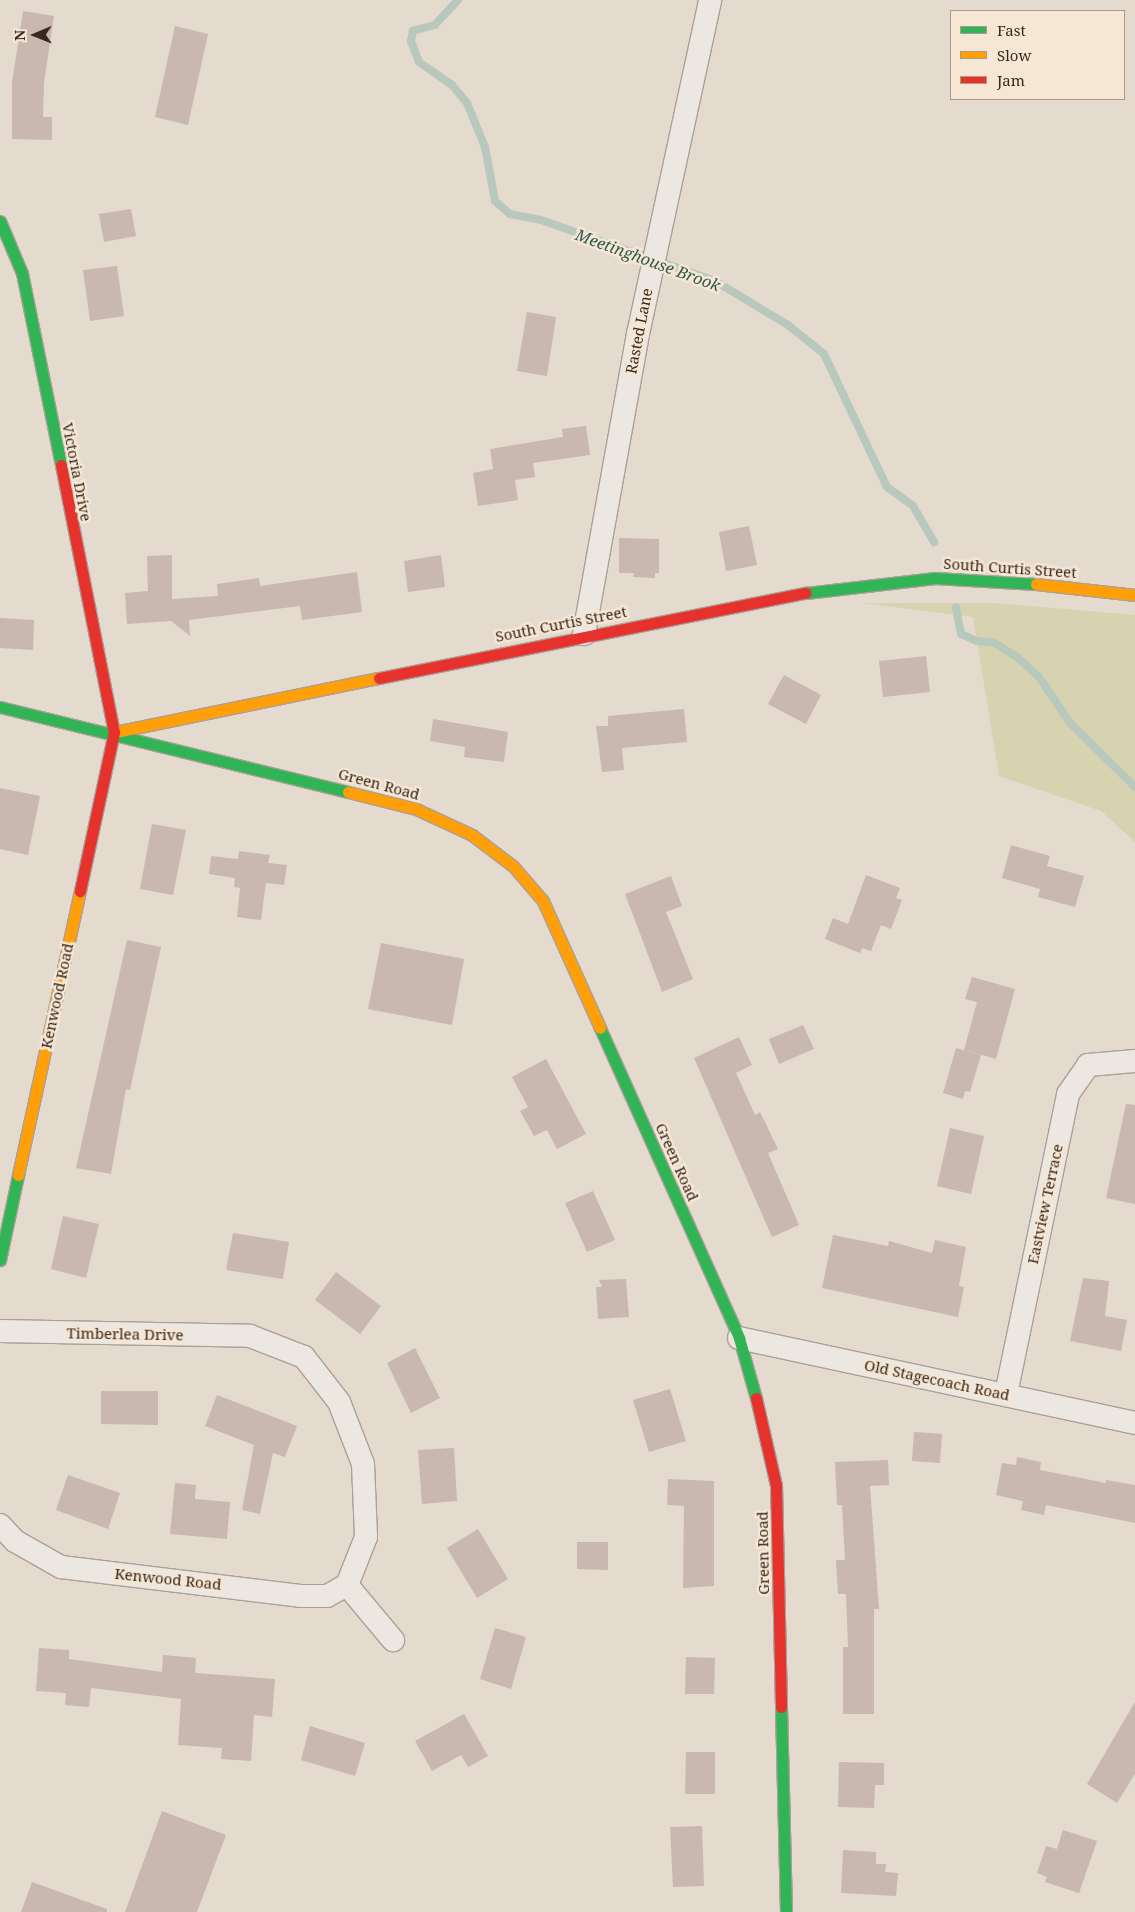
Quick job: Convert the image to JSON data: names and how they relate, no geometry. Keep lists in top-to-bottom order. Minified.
{"streets":{"street":["Rasted Lane","Victoria Drive","South Curtis Street","Green Road","Kenwood Road","Eastview Terrace","Timberlea Drive","Old Stagecoach Road"]},"crossings":[["Rasted Lane","South Curtis Street"],["Victoria Drive","South Curtis Street"],["Victoria Drive","Green Road"],["Victoria Drive","Kenwood Road"],["South Curtis Street","Green Road"],["South Curtis Street","Kenwood Road"],["Green Road","Kenwood Road"],["Green Road","Old Stagecoach Road"],["Kenwood Road","Timberlea Drive"],["Eastview Terrace","Old Stagecoach Road"]],"water":["Meetinghouse Brook"],"legend":["Fast","Slow","Jam"],"north":"left"}
